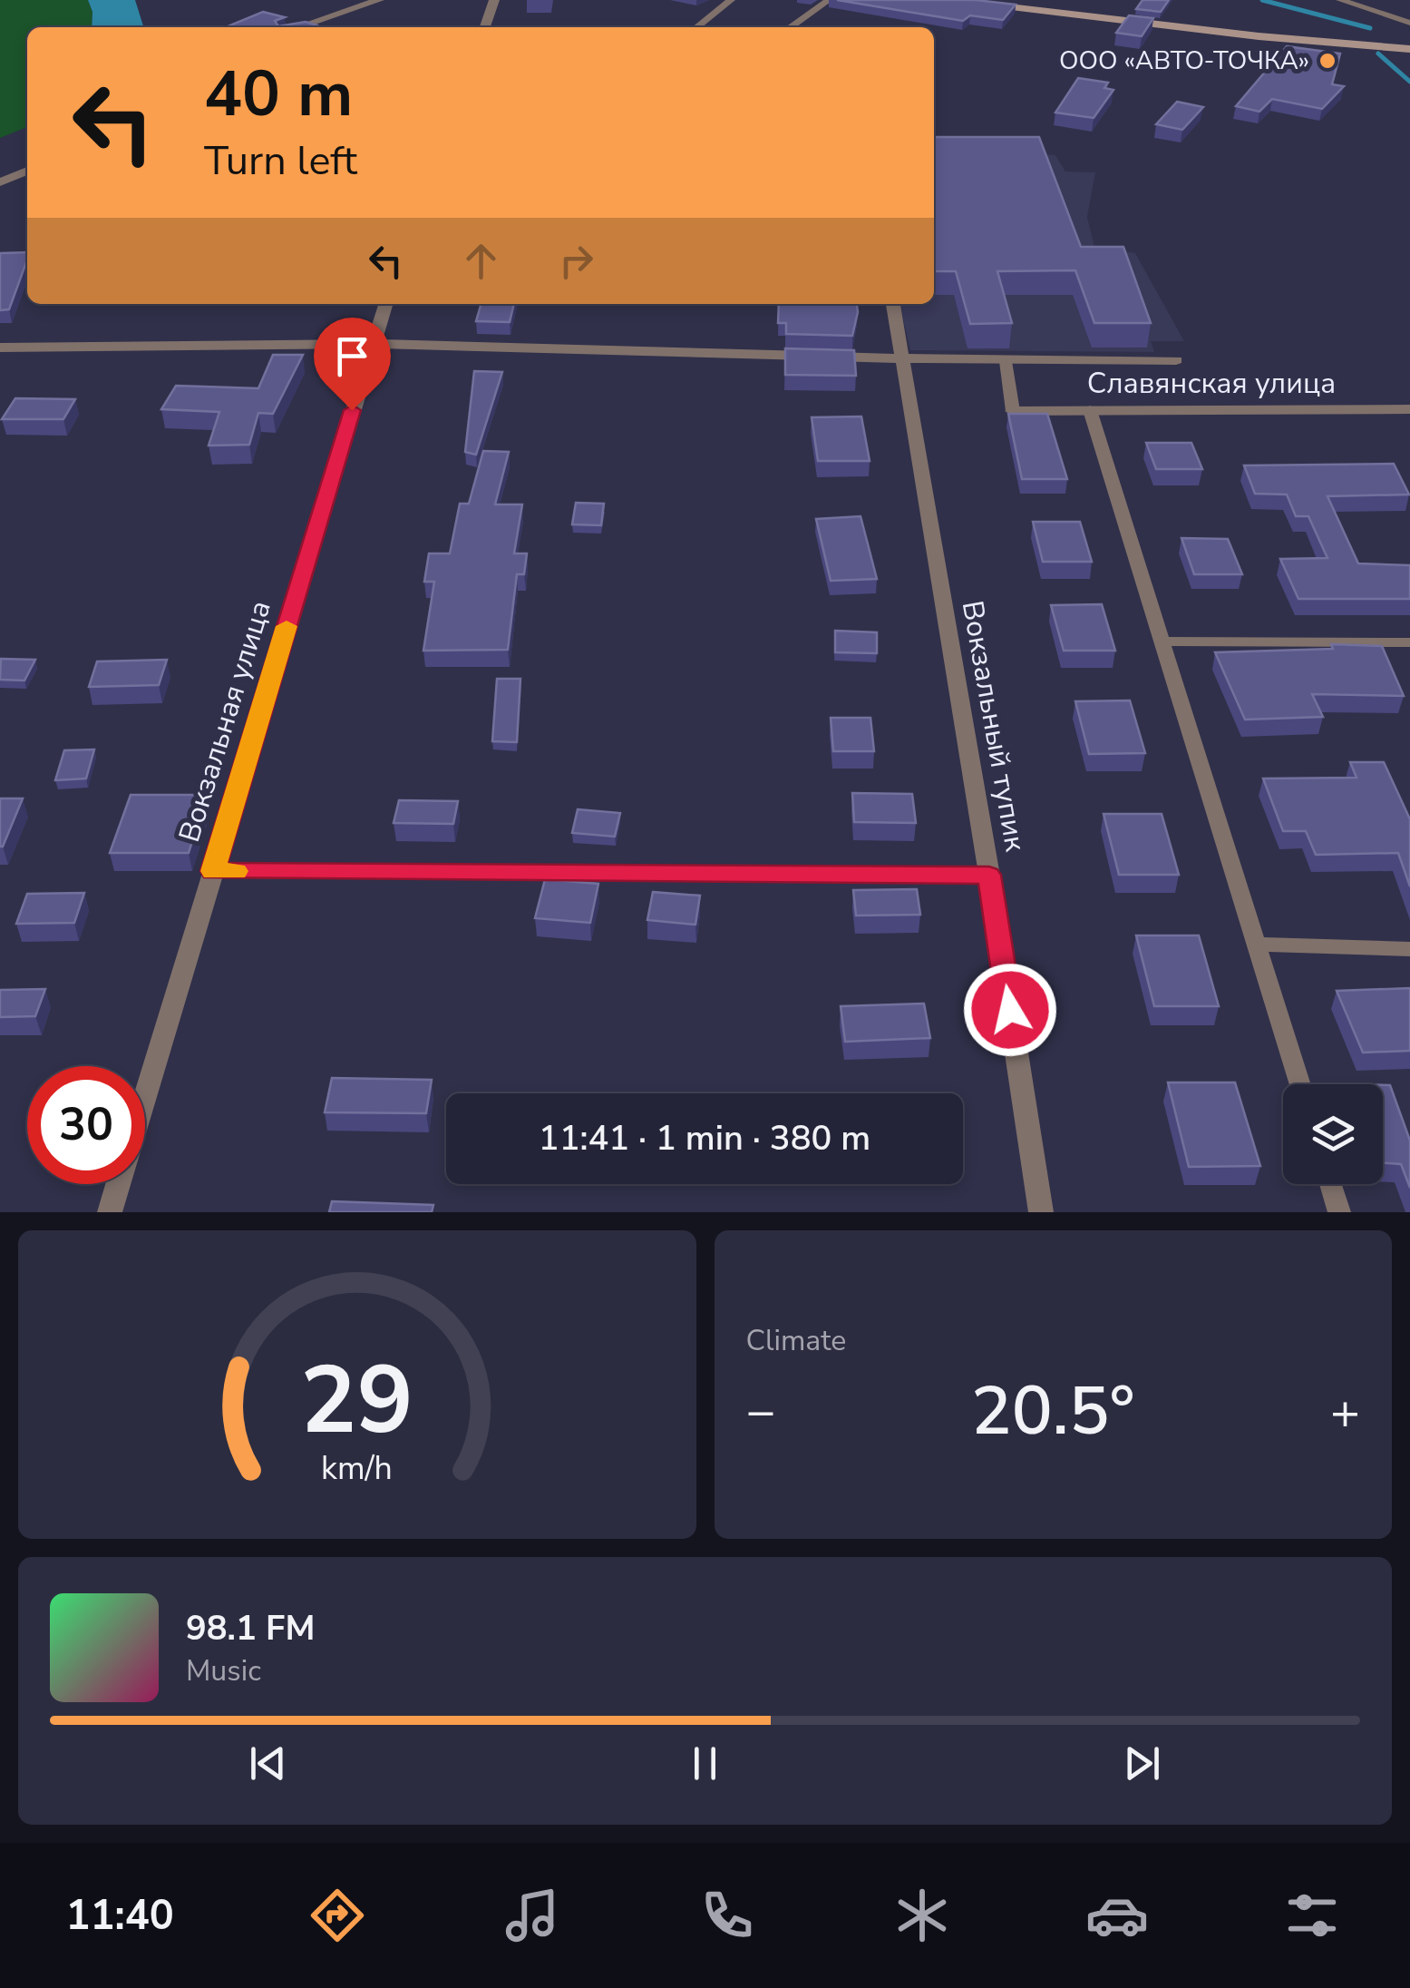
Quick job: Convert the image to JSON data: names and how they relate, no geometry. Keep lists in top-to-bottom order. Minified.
{"streets":{"street":["Славянская улица","Вокзальная улица","Вокзальный тупик"]},"places":["ООО «АВТО-ТОЧКА»"],"page":{"turn":["40 m","Turn left"],"limit":"30","trip":"11:41 · 1 min · 380 m","tile":"Climate","heat":["−","20.5°","+"],"song":["98.1 FM","Music"],"tabs":"11:40","gauge":["29","km/h"]}}
